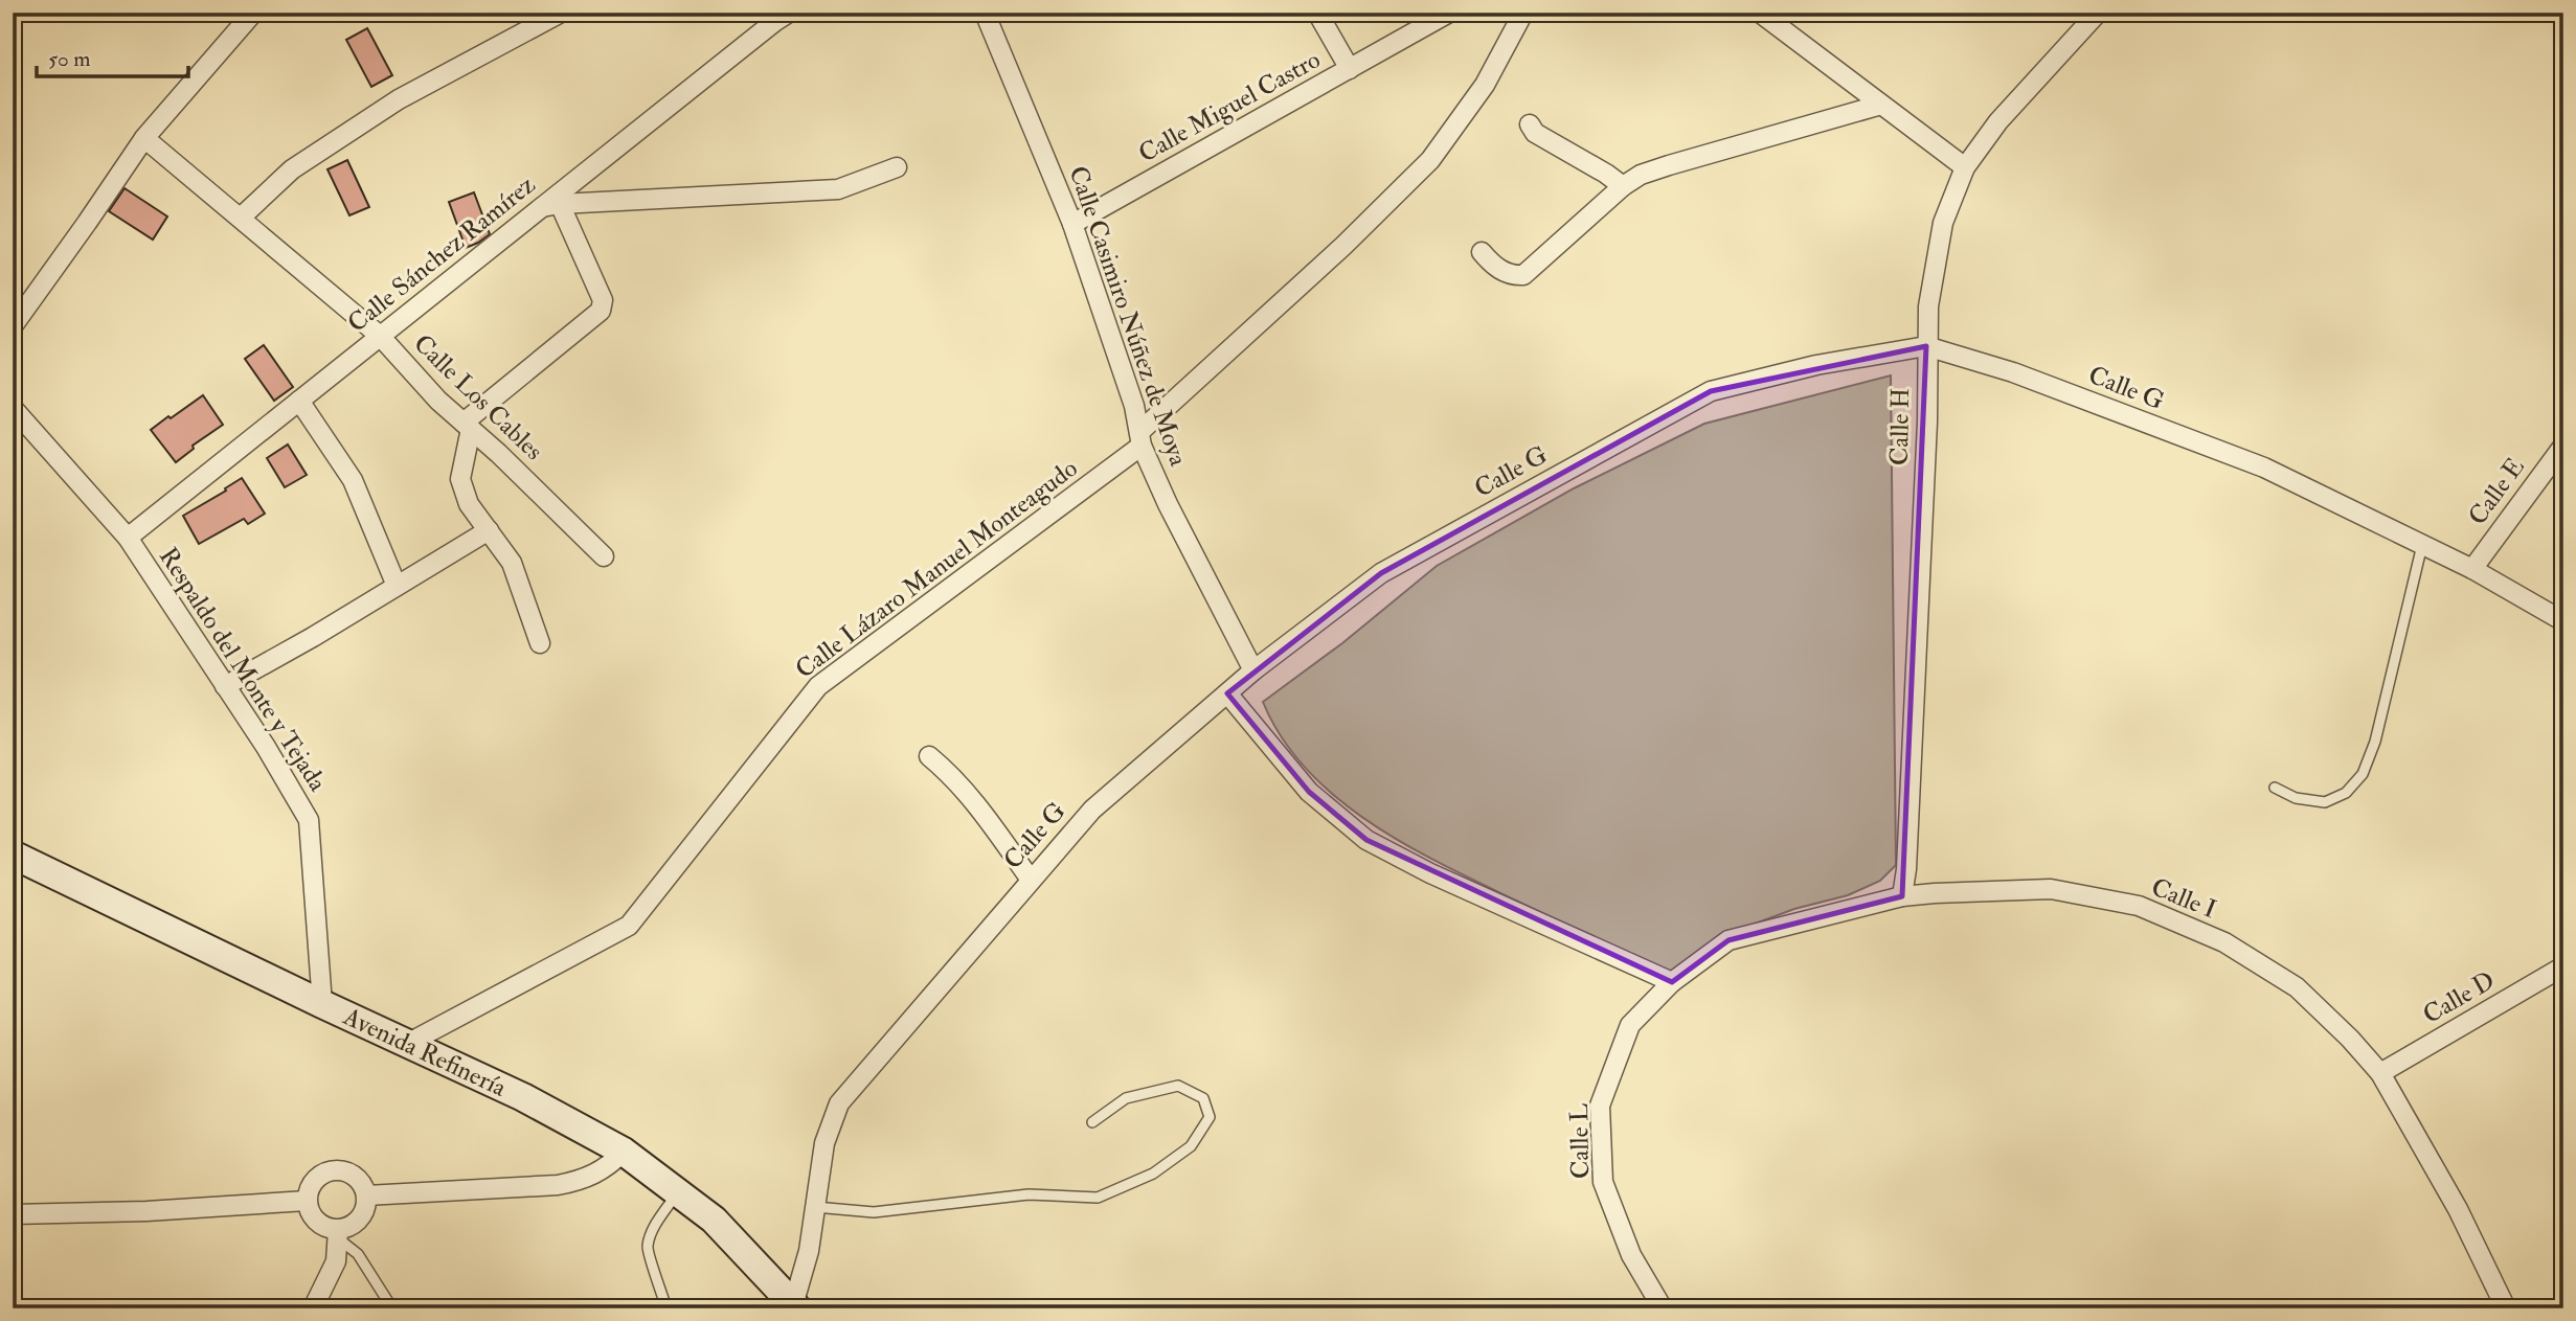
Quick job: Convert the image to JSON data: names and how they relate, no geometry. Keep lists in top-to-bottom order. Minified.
{"streets":{"main road":["Avenida Refinería"],"street":["Calle Miguel Castro","Calle Sánchez Ramírez","Calle Casimiro Núñez de Moya","Calle G","Calle Los Cables","Calle H","Calle E","Calle Lázaro Manuel Monteagudo","Respaldo del Monte y Tejada","Calle I","Calle D","Calle L"]},"crossings":[["Calle Miguel Castro","Calle Casimiro Núñez de Moya"],["Calle Sánchez Ramírez","Calle Los Cables"],["Calle Sánchez Ramírez","Respaldo del Monte y Tejada"],["Calle Casimiro Núñez de Moya","Calle G"],["Calle Casimiro Núñez de Moya","Calle Lázaro Manuel Monteagudo"],["Calle G","Calle H"],["Calle G","Calle E"],["Calle G","Avenida Refinería"],["Calle H","Calle I"],["Calle Lázaro Manuel Monteagudo","Avenida Refinería"],["Respaldo del Monte y Tejada","Avenida Refinería"],["Calle I","Calle D"],["Calle I","Calle L"]],"scale_bar":"50 m"}
